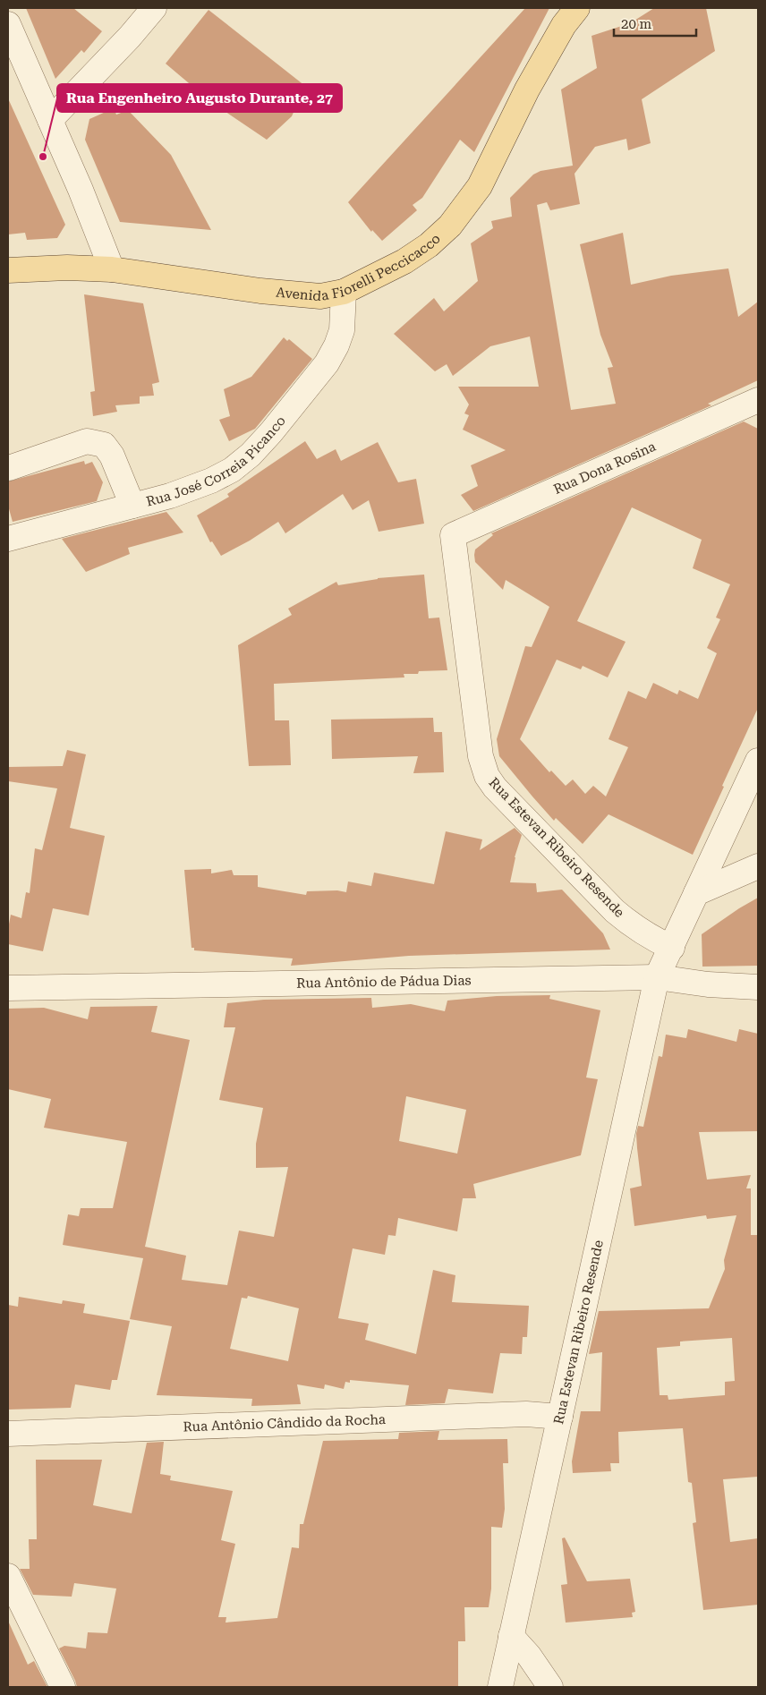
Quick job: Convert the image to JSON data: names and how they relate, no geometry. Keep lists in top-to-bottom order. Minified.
{"streets":{"main road":["Avenida Fiorelli Peccicacco"],"street":["Rua José Correia Picanco","Rua Dona Rosina","Rua Estevan Ribeiro Resende","Rua Antônio de Pádua Dias","Rua Antônio Cândido da Rocha"]},"crossings":[["Avenida Fiorelli Peccicacco","Rua José Correia Picanco"],["Rua Dona Rosina","Rua Estevan Ribeiro Resende"],["Rua Estevan Ribeiro Resende","Rua Antônio de Pádua Dias"],["Rua Estevan Ribeiro Resende","Rua Antônio Cândido da Rocha"]],"places":["Rua Engenheiro Augusto Durante, 27"],"scale_bar":"20 m"}
